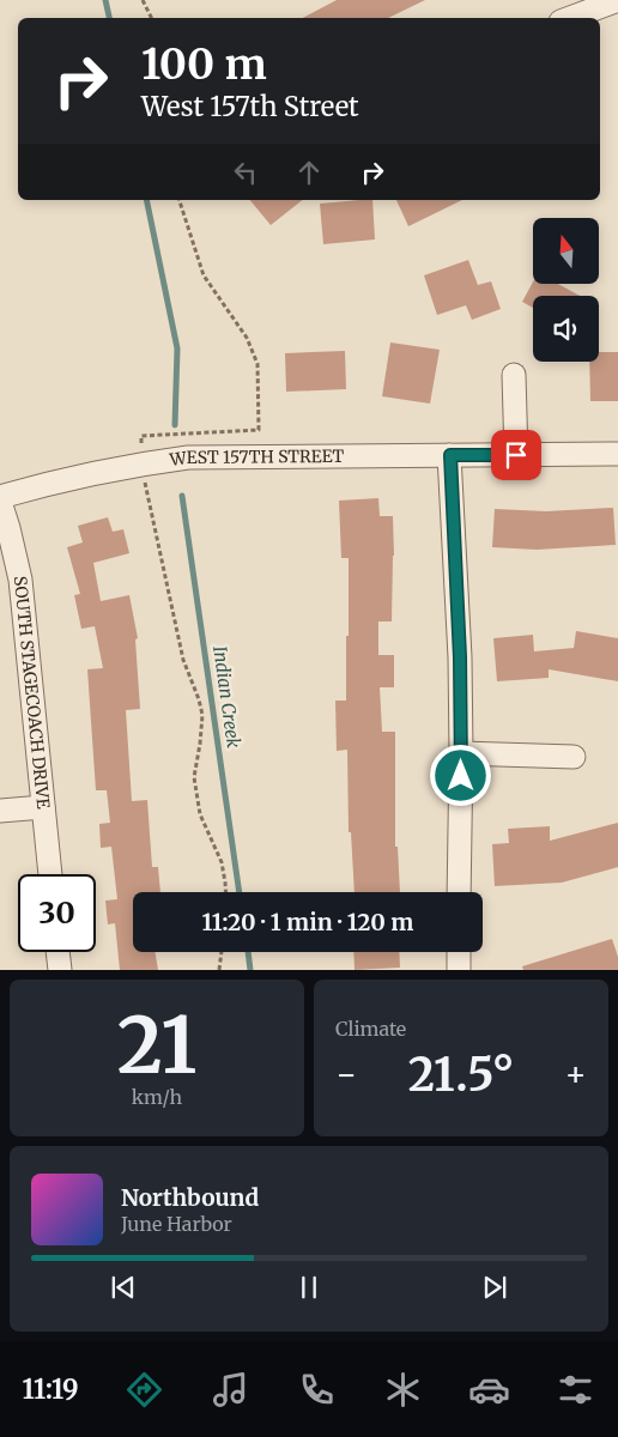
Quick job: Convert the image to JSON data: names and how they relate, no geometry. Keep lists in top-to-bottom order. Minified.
{"streets":{"street":["WEST 157TH STREET","SOUTH STAGECOACH DRIVE"]},"water":["Indian Creek"],"north":"top","page":{"turn":["100 m","West 157th Street"],"limit":"30","trip":"11:20 · 1 min · 120 m","tile":[["21","km/h"],"Climate"],"heat":["−","21.5°","+"],"song":["Northbound","June Harbor"],"tabs":"11:19"}}
